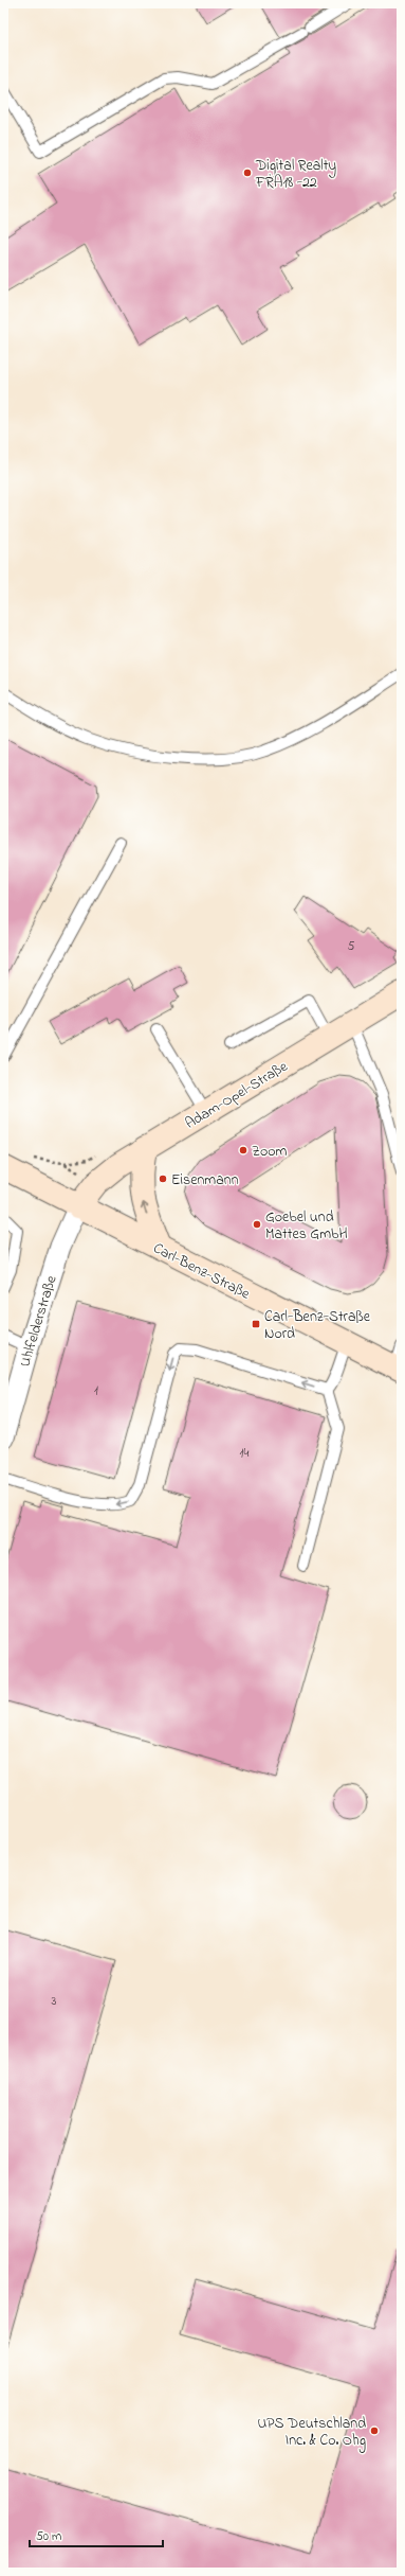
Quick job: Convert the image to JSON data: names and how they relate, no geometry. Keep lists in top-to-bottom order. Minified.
{"streets":{"main road":["Adam-Opel-Straße","Carl-Benz-Straße"],"street":["Uhlfelderstraße"]},"crossings":[["Adam-Opel-Straße","Carl-Benz-Straße"],["Adam-Opel-Straße","Uhlfelderstraße"],["Carl-Benz-Straße","Uhlfelderstraße"]],"places":{"other":["Digital Realty FRA18 -22","Zoom","Eisenmann","Goebel und Mattes GmbH","UPS Deutschland Inc. & Co. Ohg"],"transit":["Carl-Benz-Straße Nord"]},"house_numbers":["5","1","14","3"],"scale_bar":"50 m"}
